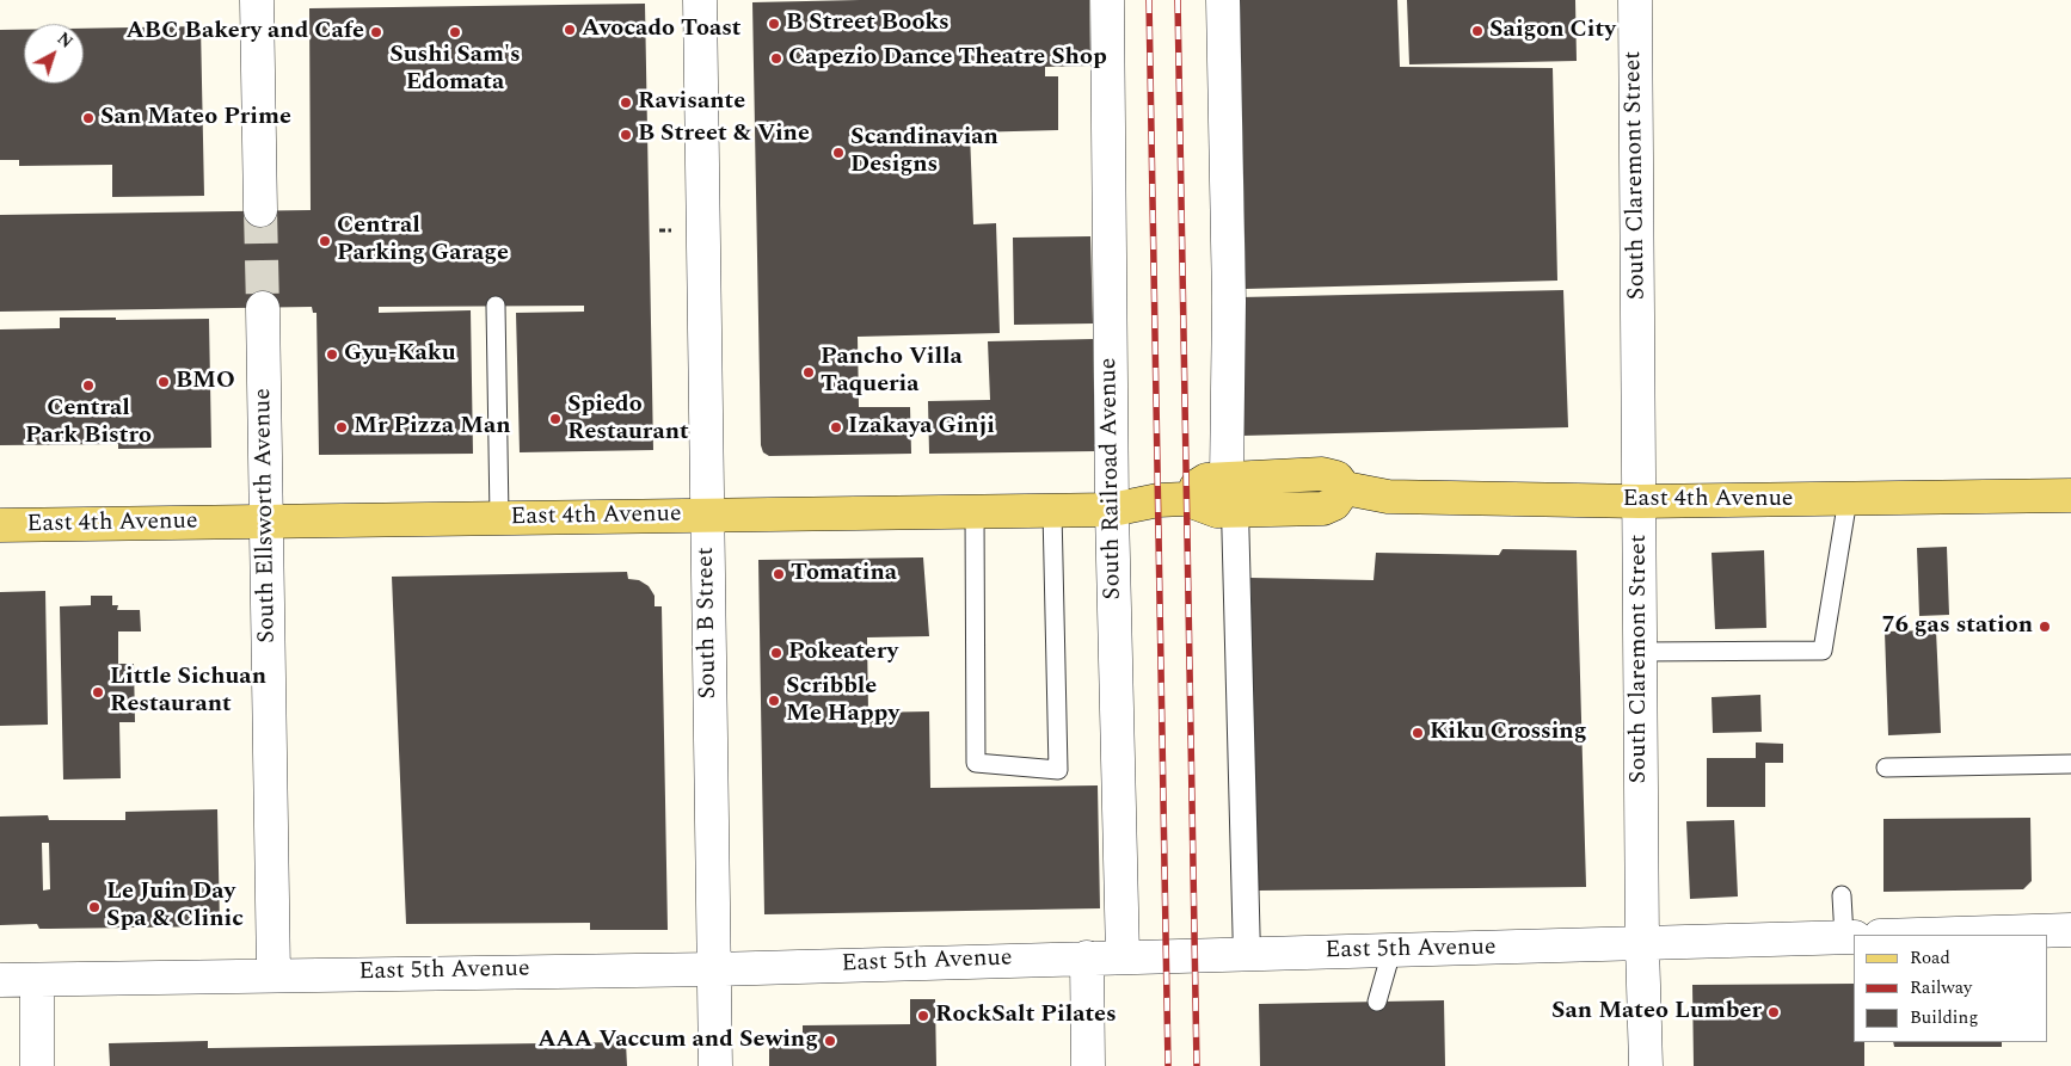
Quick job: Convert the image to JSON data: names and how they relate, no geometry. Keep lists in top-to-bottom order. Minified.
{"streets":{"main road":["East 4th Avenue"],"street":["South Claremont Street","South Railroad Avenue","South Ellsworth Avenue","South B Street","East 5th Avenue"]},"crossings":[["South Claremont Street","East 4th Avenue"],["South Claremont Street","East 5th Avenue"],["South Railroad Avenue","East 4th Avenue"],["South Railroad Avenue","East 5th Avenue"],["East 4th Avenue","South Ellsworth Avenue"],["East 4th Avenue","South B Street"],["South Ellsworth Avenue","East 5th Avenue"],["South B Street","East 5th Avenue"]],"places":["B Street Books","Avocado Toast","Saigon City","ABC Bakery and Cafe","Sushi Sam's Edomata","Capezio Dance Theatre Shop","Ravisante","San Mateo Prime","B Street & Vine","Scandinavian Designs","Central Parking Garage","Gyu-Kaku","Pancho Villa Taqueria","BMO","Central Park Bistro","Spiedo Restaurant","Mr Pizza Man","Izakaya Ginji","Tomatina","76 gas station","Pokeatery","Little Sichuan Restaurant","Scribble Me Happy","Kiku Crossing","Le Juin Day Spa & Clinic","San Mateo Lumber","RockSalt Pilates","AAA Vaccum and Sewing"],"legend":["Road","Railway","Building"],"north":"top right"}
